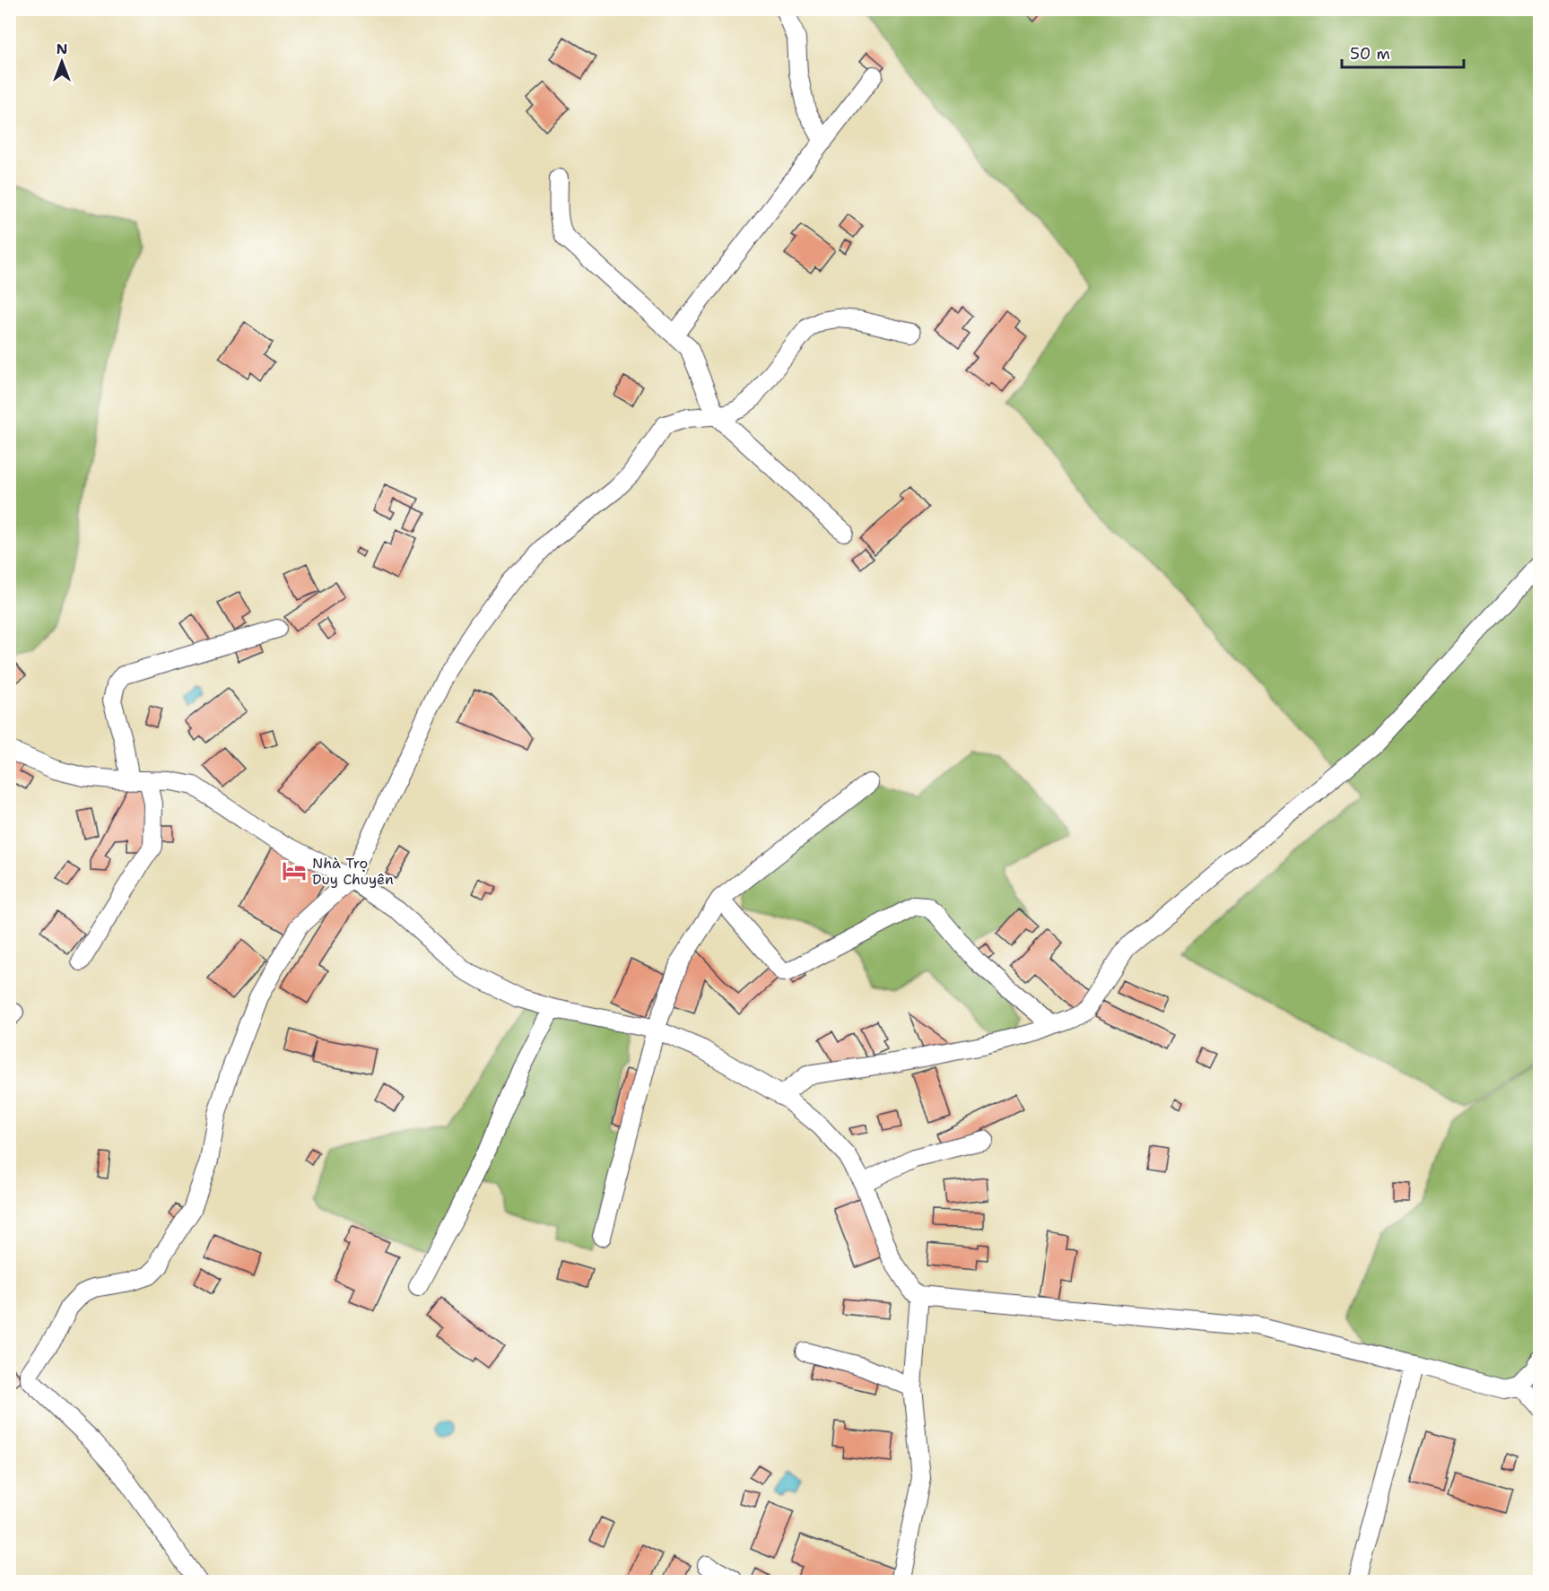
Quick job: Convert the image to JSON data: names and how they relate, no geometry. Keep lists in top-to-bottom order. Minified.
{"places":{"hotel":["Nhà Trọ Duy Chuyên"]},"scale_bar":"50 m","north":"top"}
